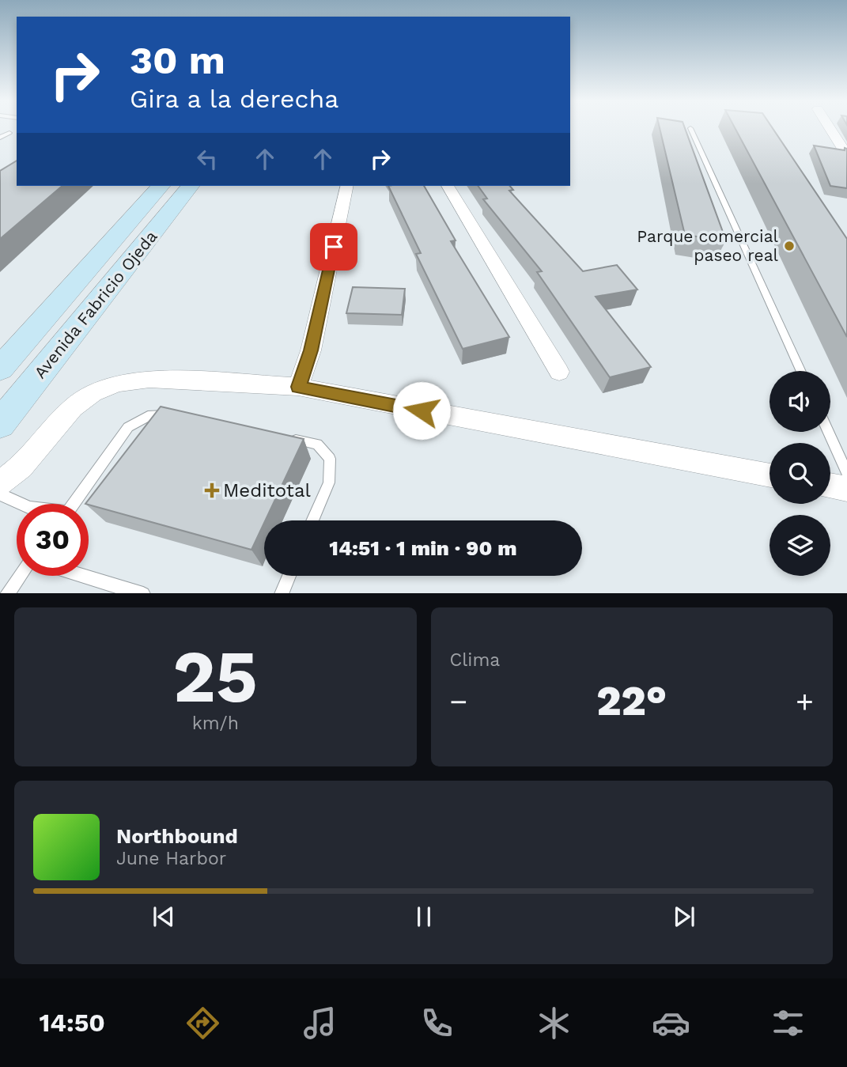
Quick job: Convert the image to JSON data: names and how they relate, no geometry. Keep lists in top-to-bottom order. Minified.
{"streets":{"street":["Avenida Fabricio Ojeda"]},"places":{"other":["Parque comercial paseo real"],"health":["Meditotal"]},"page":{"turn":["30 m","Gira a la derecha"],"limit":"30","trip":"14:51 · 1 min · 90 m","tile":[["25","km/h"],"Clima"],"heat":["−","22°","+"],"song":["Northbound","June Harbor"],"tabs":"14:50"}}
